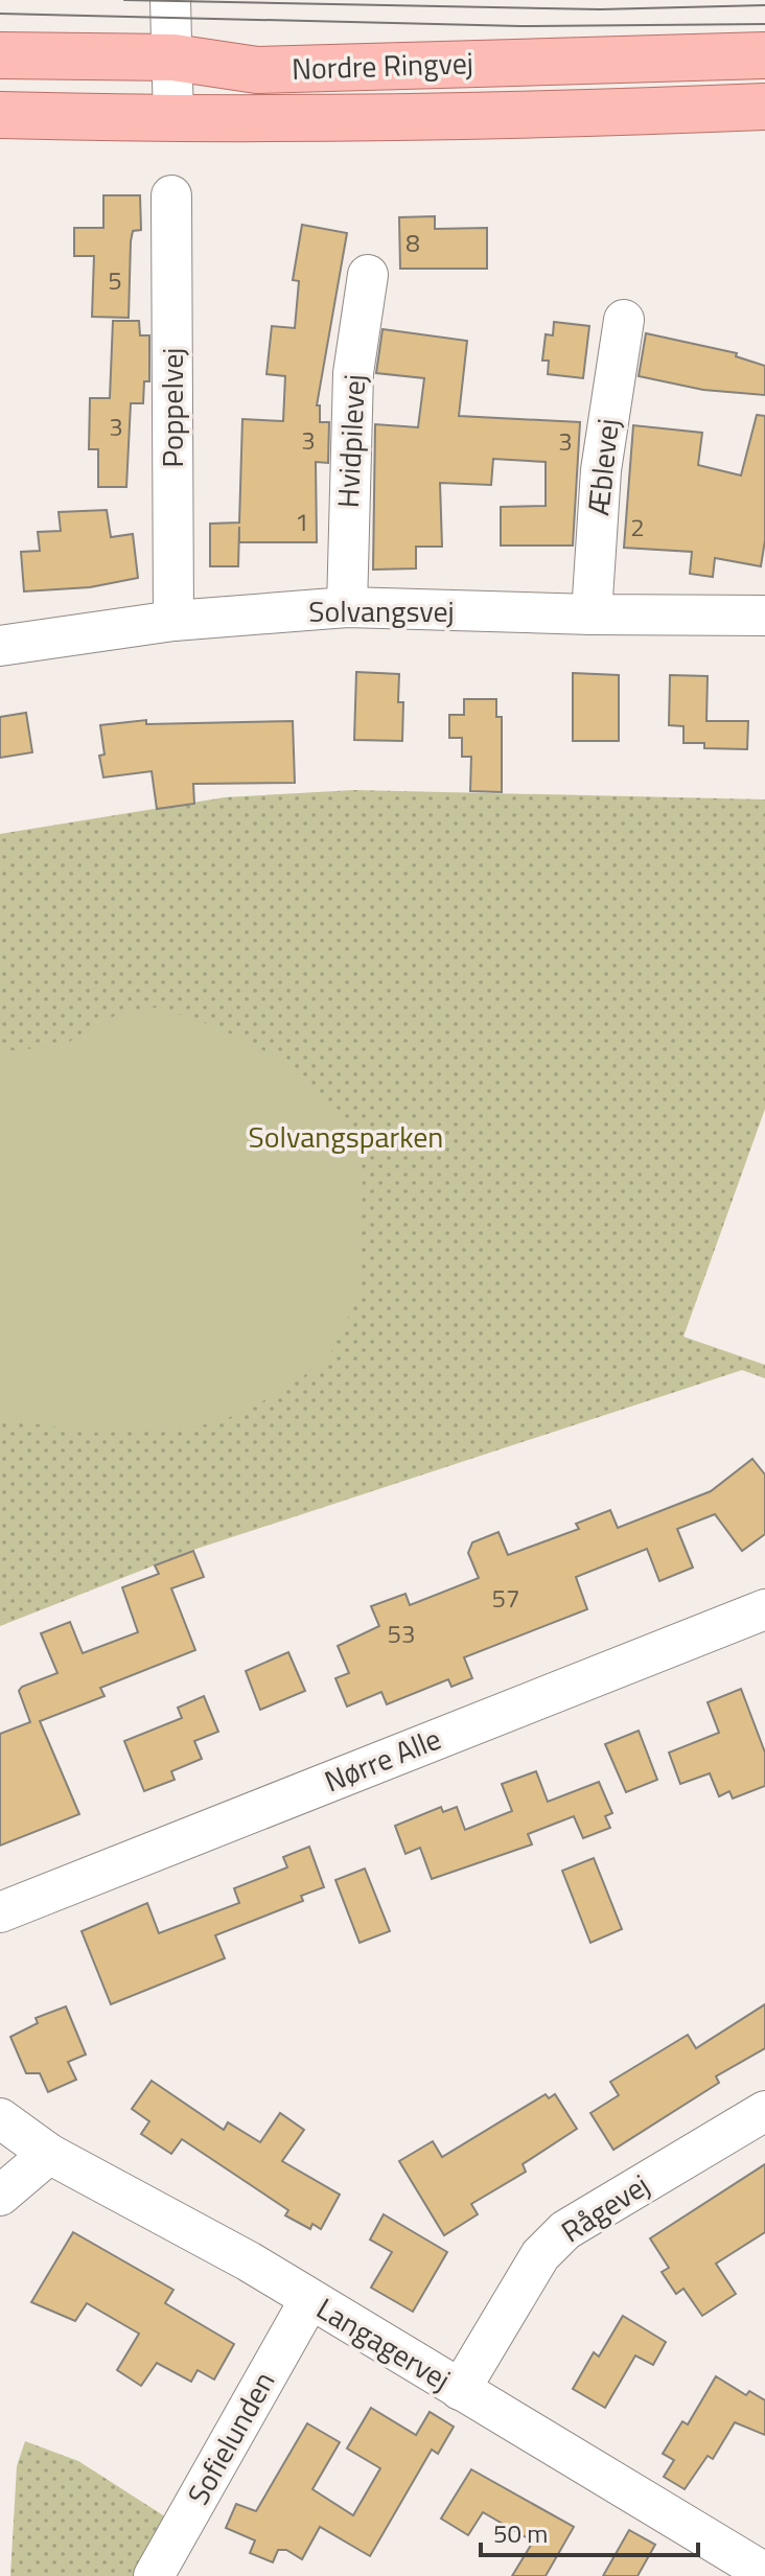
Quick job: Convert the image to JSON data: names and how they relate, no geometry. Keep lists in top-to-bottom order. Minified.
{"streets":{"main road":["Nordre Ringvej"],"street":["Poppelvej","Hvidpilevej","Æblevej","Solvangsvej","Nørre Alle","Rågevej","Langagervej","Sofielunden"]},"crossings":[["Poppelvej","Solvangsvej"],["Hvidpilevej","Solvangsvej"],["Æblevej","Solvangsvej"],["Rågevej","Langagervej"],["Langagervej","Sofielunden"]],"parks":["Solvangsparken"],"house_numbers":["8","5","3","3","3","1","2","57","53"],"scale_bar":"50 m"}
